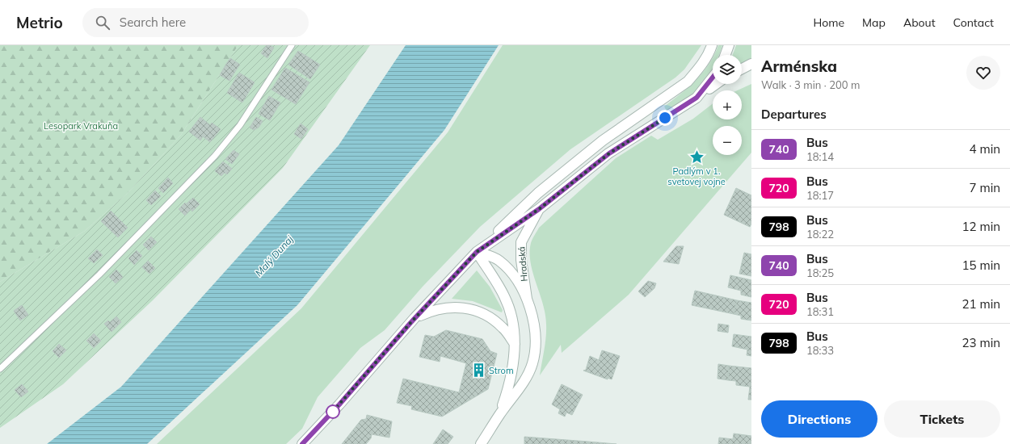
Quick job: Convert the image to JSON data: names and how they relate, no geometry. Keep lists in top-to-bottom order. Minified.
{"streets":{"street":["Hradská"]},"water":["Malý Dunaj"],"parks":["Lesopark Vrakuňa"],"places":{"place":["Padlým v 1. svetovej vojne"],"building":["Strom"]},"lines":["bus line 740"],"page":{"header":"Metrio","search":"Search here","nav":["Home","Map","About","Contact"],"heading":[["Arménska","Walk · 3 min · 200 m"],"Departures"],"map_buttons":["+","−"],"list":[{"mark":"740","name":"Bus","note":"18:14","value":"4 min"},{"mark":"720","name":"Bus","note":"18:17","value":"7 min"},{"mark":"798","name":"Bus","note":"18:22","value":"12 min"},{"mark":"740","name":"Bus","note":"18:25","value":"15 min"},{"mark":"720","name":"Bus","note":"18:31","value":"21 min"},{"mark":"798","name":"Bus","note":"18:33","value":"23 min"}],"buttons":["Directions","Tickets"]}}
